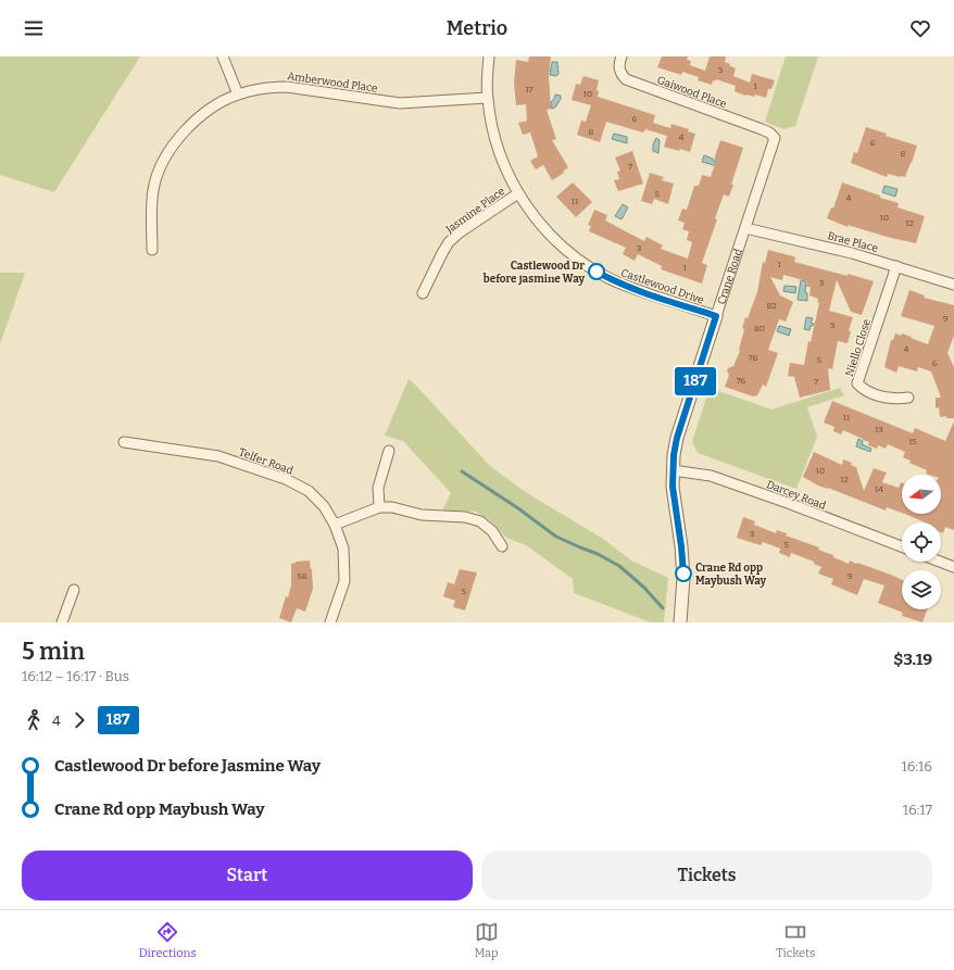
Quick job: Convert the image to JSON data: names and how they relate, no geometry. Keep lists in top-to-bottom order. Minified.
{"streets":{"street":["Amberwood Place","Gaiwood Place","Jasmine Place","Brae Place","Crane Road","Castlewood Drive","Niello Close","Telfer Road","Darcey Road"]},"crossings":[["Amberwood Place","Castlewood Drive"],["Gaiwood Place","Crane Road"],["Jasmine Place","Castlewood Drive"],["Brae Place","Crane Road"],["Brae Place","Niello Close"],["Crane Road","Castlewood Drive"],["Crane Road","Darcey Road"]],"places":["Castlewood Dr before Jasmine Way","Crane Rd opp Maybush Way"],"lines":["bus line 187"],"house_numbers":["3","1","17","10","6","8","4","6","8","7","5","4","11","10","12","3","1","1","3","82","9","3","80","4","78","5","6","76","7","11","13","15","10","12","14","3","5","58","9","5"],"north":"left","page":{"header":"Metrio","on_map":"187","heading":["5 min","16:12 – 16:17 · Bus","$3.19"],"legs":["4","187"],"list":[{"name":"Castlewood Dr before Jasmine Way","value":"16:16"},{"name":"Crane Rd opp Maybush Way","value":"16:17"}],"buttons":["Start","Tickets"],"tabs":["Directions","Map","Tickets"]}}
